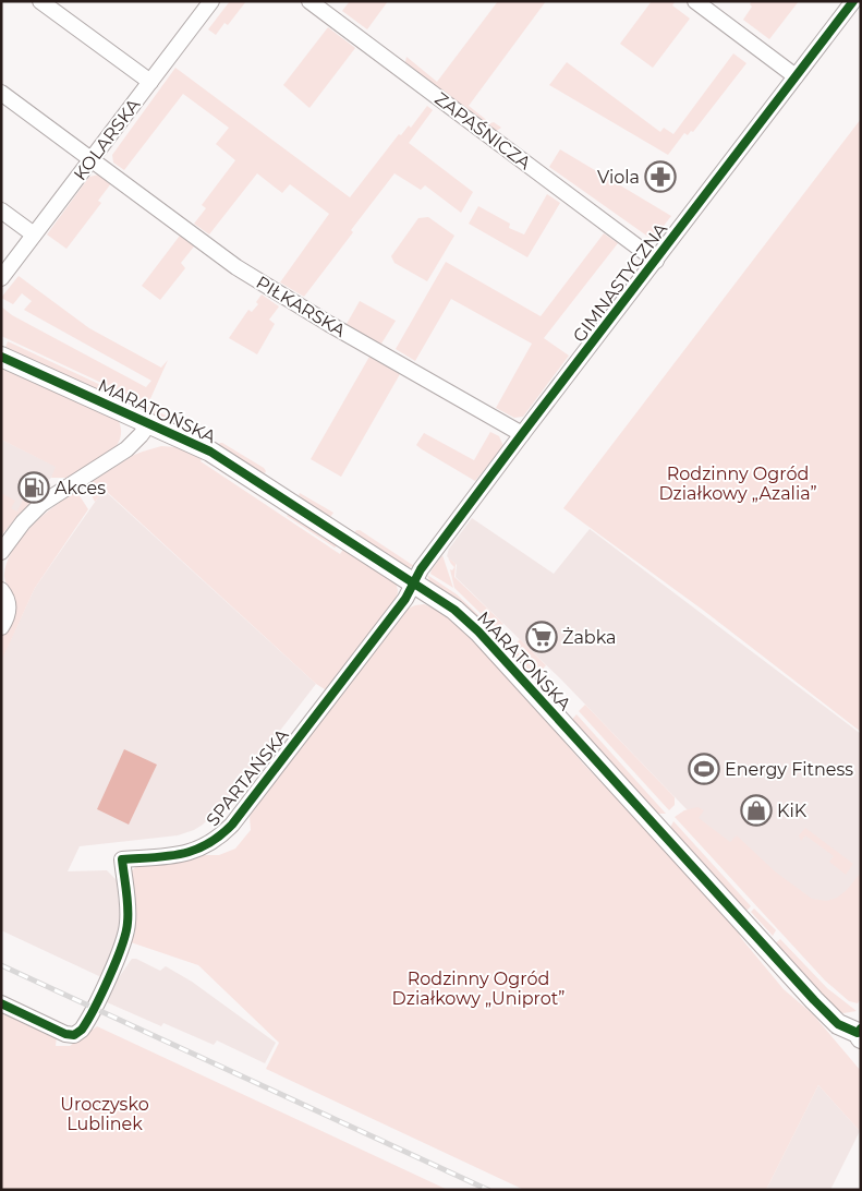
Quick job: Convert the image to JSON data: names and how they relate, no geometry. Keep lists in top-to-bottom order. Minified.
{"streets":{"main road":["MARATOŃSKA"],"street":["ZAPAŚNICZA","KOLARSKA","GIMNASTYCZNA","PIŁKARSKA","SPARTAŃSKA"]},"crossings":[["ZAPAŚNICZA","GIMNASTYCZNA"],["KOLARSKA","PIŁKARSKA"],["GIMNASTYCZNA","PIŁKARSKA"],["GIMNASTYCZNA","MARATOŃSKA"],["GIMNASTYCZNA","SPARTAŃSKA"],["MARATOŃSKA","SPARTAŃSKA"]],"parks":["Rodzinny Ogród Działkowy „Azalia”","Rodzinny Ogród Działkowy „Uniprot”","Uroczysko Lublinek"],"places":{"pharmacy":["Viola"],"fuel station":["Akces"],"supermarket":["Żabka"],"sports":["Energy Fitness"],"shop":["KiK"]}}
